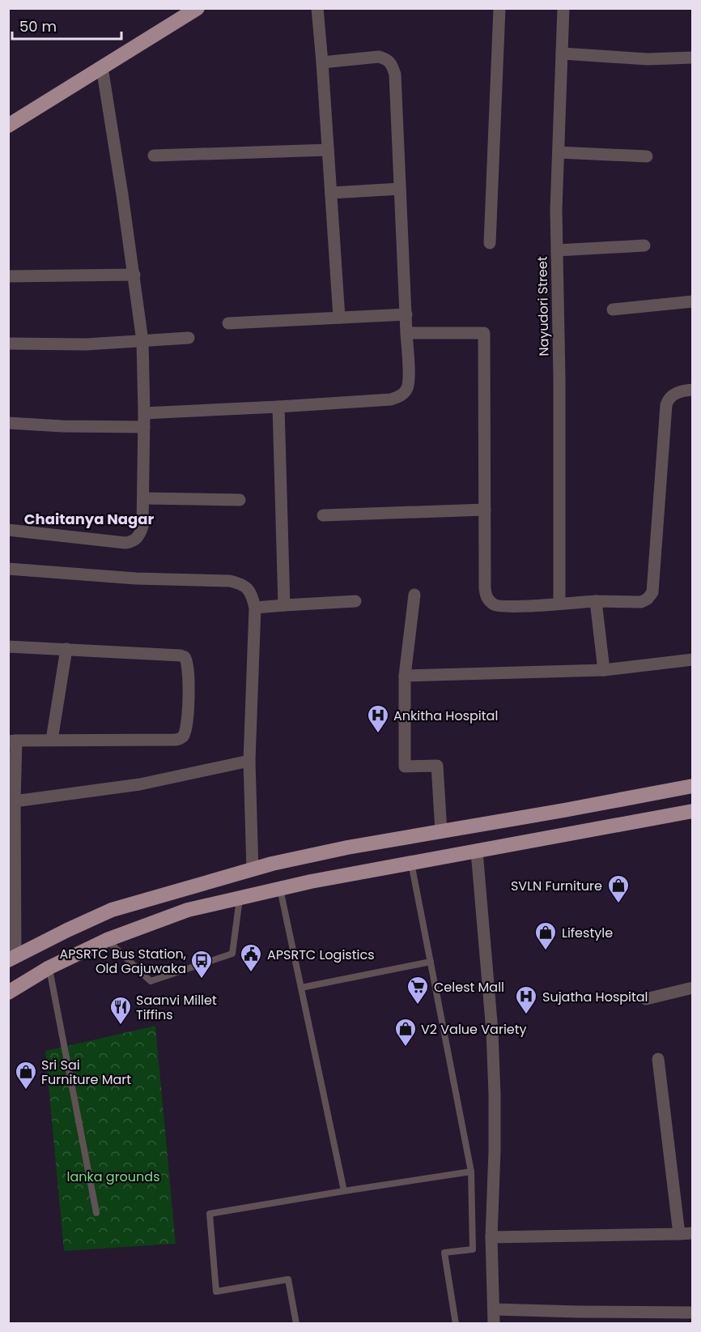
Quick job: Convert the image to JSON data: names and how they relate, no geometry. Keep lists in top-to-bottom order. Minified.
{"streets":{"street":["Nayudori Street"]},"districts":["Chaitanya Nagar"],"parks":["lanka grounds"],"places":{"hospital":["Ankitha Hospital","Sujatha Hospital"],"shop":["SVLN Furniture","Lifestyle","V2 Value Variety","Sri Sai Furniture Mart"],"public building":["APSRTC Logistics"],"bus stop":["APSRTC Bus Station, Old Gajuwaka"],"supermarket":["Celest Mall"],"restaurant":["Saanvi Millet Tiffins"]},"scale_bar":"50 m"}
